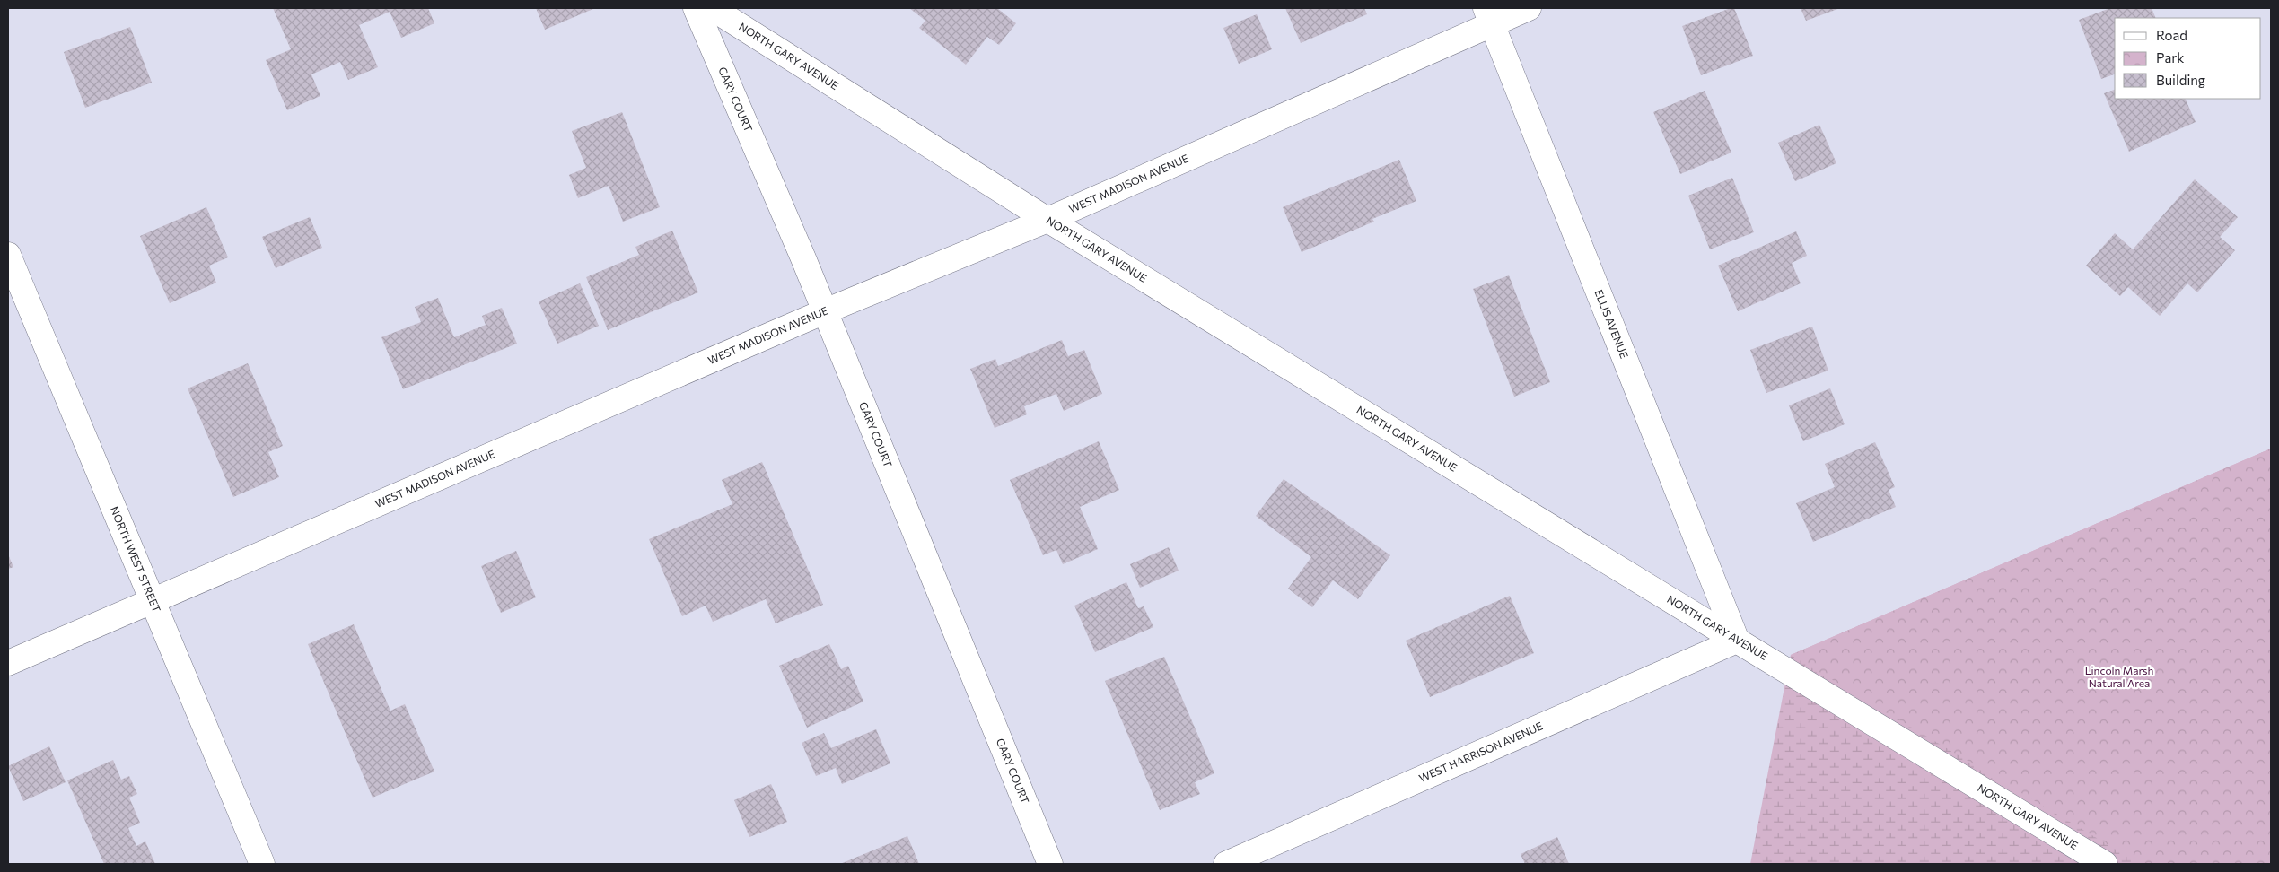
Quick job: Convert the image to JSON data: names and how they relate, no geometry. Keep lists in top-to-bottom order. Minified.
{"streets":{"street":["NORTH GARY AVENUE","GARY COURT","WEST MADISON AVENUE","ELLIS AVENUE","NORTH WEST STREET","WEST HARRISON AVENUE"]},"crossings":[["NORTH GARY AVENUE","WEST MADISON AVENUE"],["NORTH GARY AVENUE","ELLIS AVENUE"],["NORTH GARY AVENUE","WEST HARRISON AVENUE"],["GARY COURT","WEST MADISON AVENUE"],["WEST MADISON AVENUE","ELLIS AVENUE"],["WEST MADISON AVENUE","NORTH WEST STREET"],["ELLIS AVENUE","WEST HARRISON AVENUE"]],"parks":["Lincoln Marsh Natural Area"],"legend":["Road","Park","Building"]}
